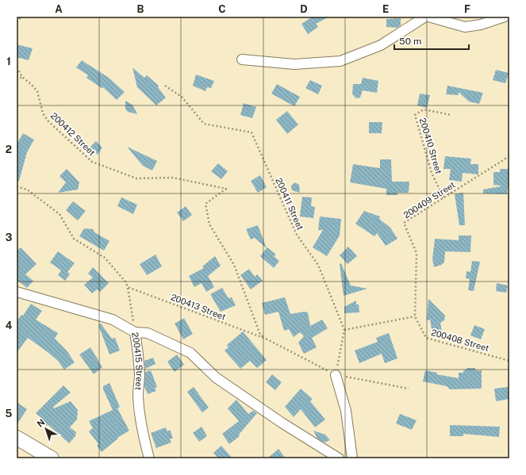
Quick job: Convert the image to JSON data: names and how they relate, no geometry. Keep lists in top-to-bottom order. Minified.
{"streets":{"street":["200415 Street"],"path":["200412 Street","200410 Street","200409 Street","200411 Street","200413 Street","200408 Street"]},"crossings":[["200412 Street","200413 Street"],["200410 Street","200409 Street"],["200409 Street","200408 Street"]],"scale_bar":"50 m","north":"top left","grid":{"columns":["A","B","C","D","E","F"],"rows":["1","2","3","4","5"]}}
